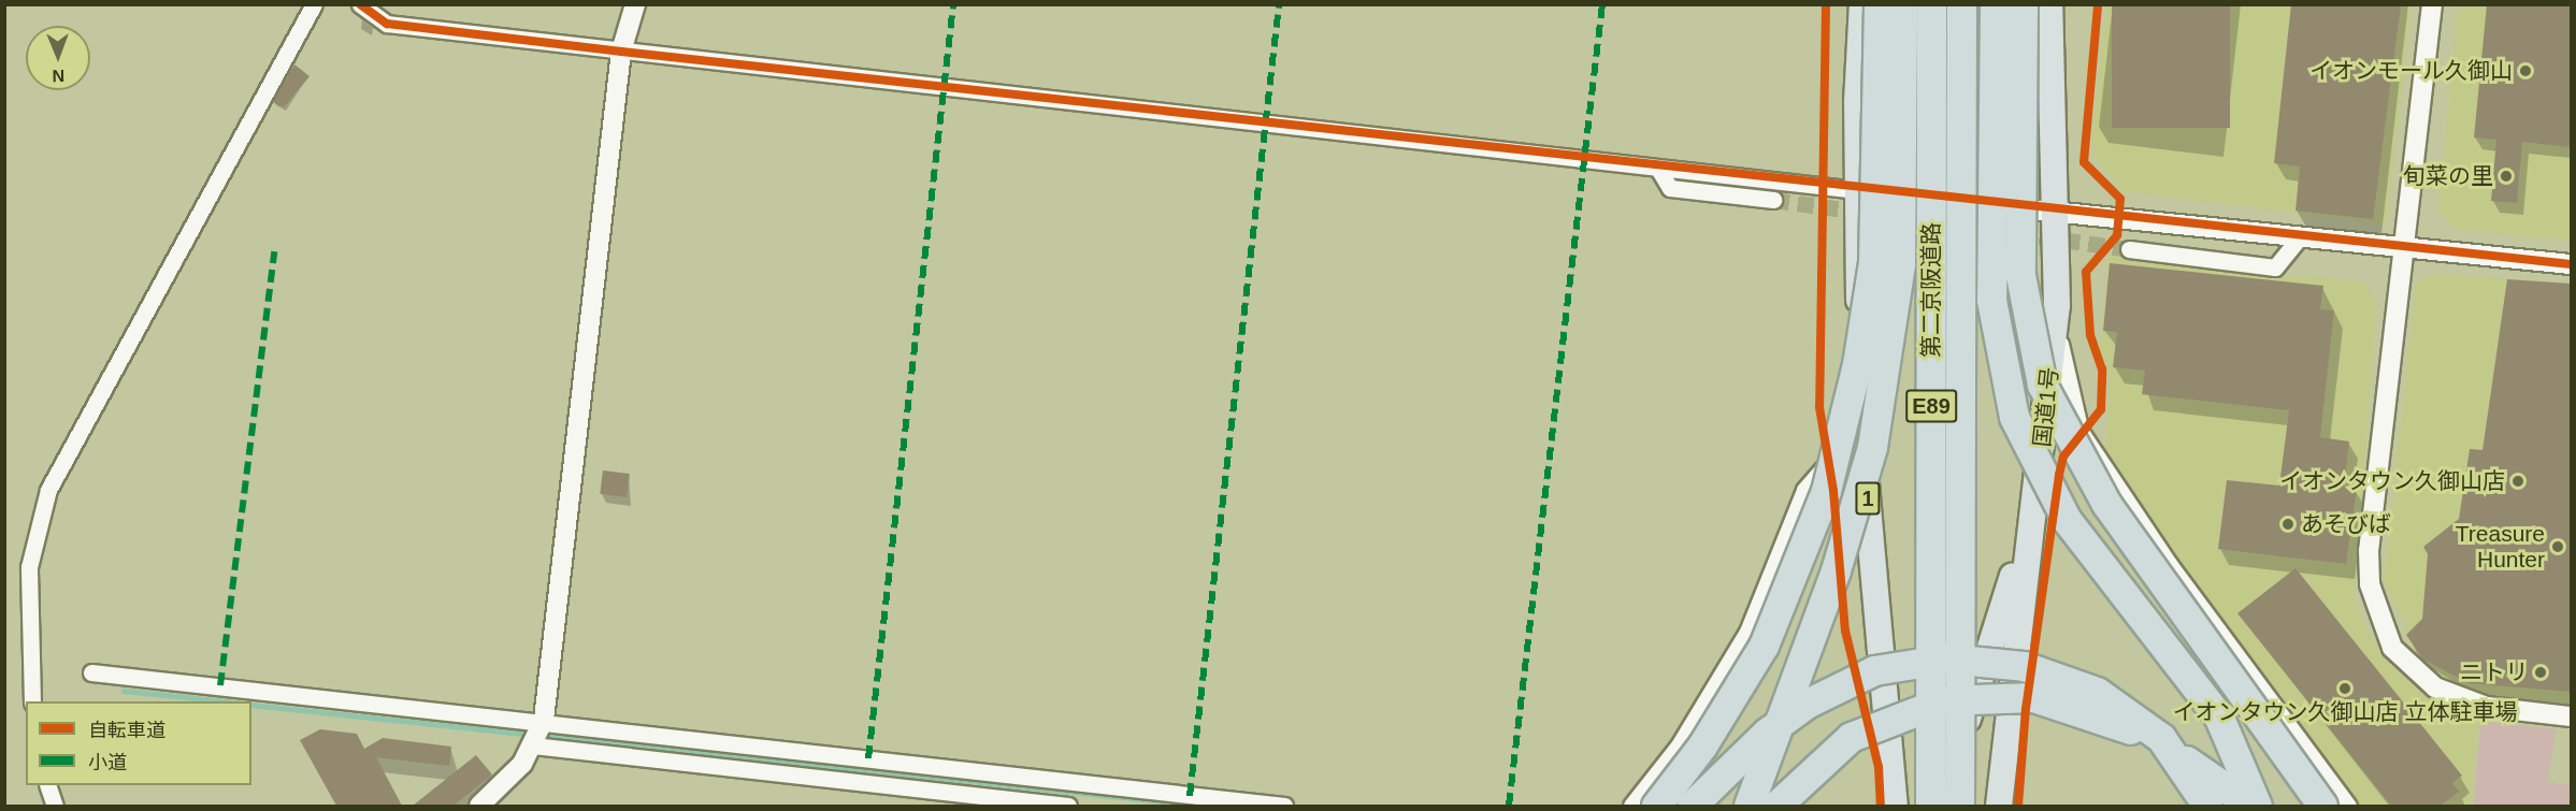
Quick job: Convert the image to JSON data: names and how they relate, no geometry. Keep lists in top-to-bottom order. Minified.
{"streets":{"highway":["第二京阪道路","E89","国道1号","1"]},"places":["イオンモール久御山","旬菜の里","イオンタウン久御山店","あそびば","Treasure Hunter","ニトリ","イオンタウン久御山店 立体駐車場"],"legend":["自転車道","小道"],"north":"bottom"}
